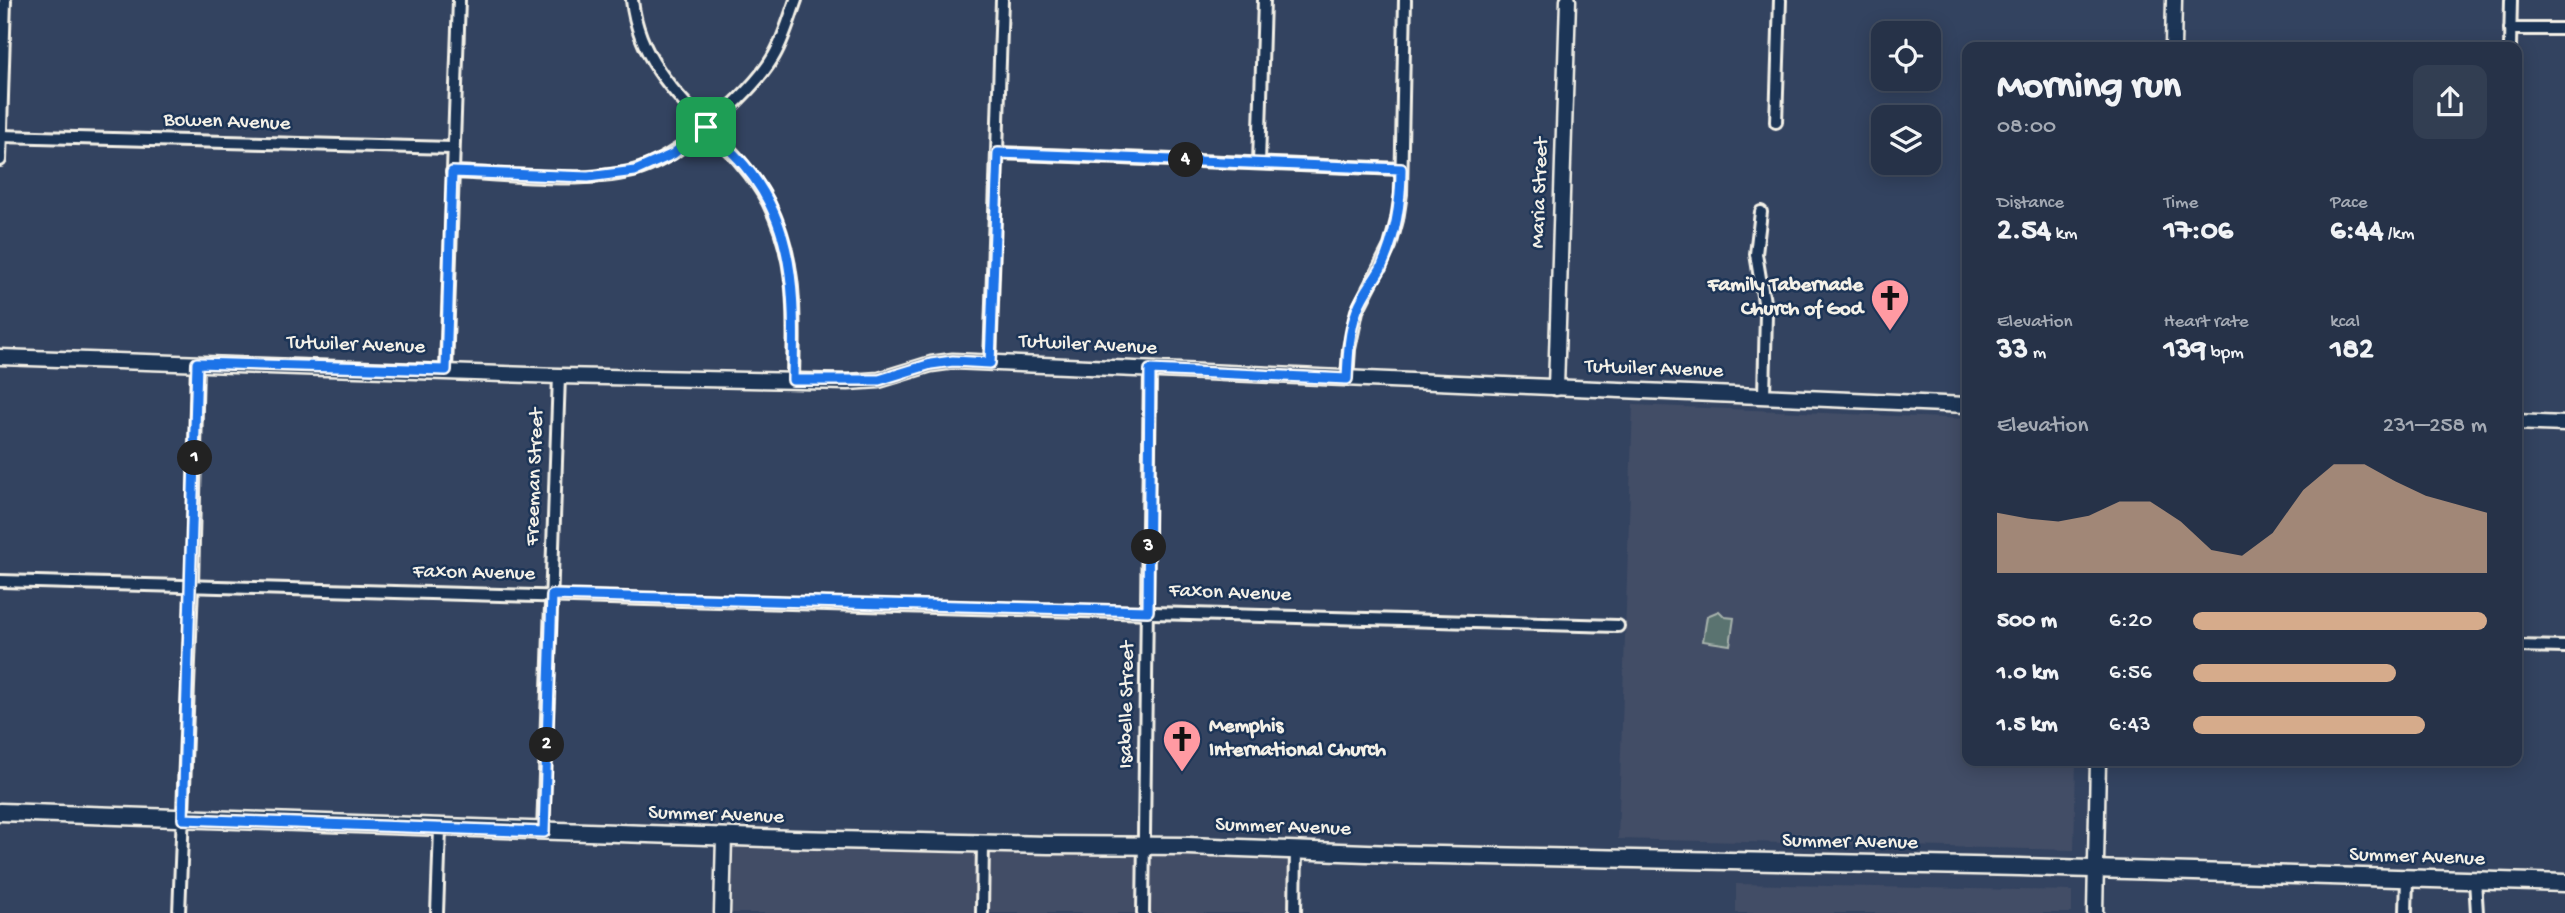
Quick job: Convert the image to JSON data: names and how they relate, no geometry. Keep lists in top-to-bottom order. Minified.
{"streets":{"main road":["Summer Avenue"],"street":["Bowen Avenue","Maria Street","Tutwiler Avenue","Freeman Street","Faxon Avenue","Isabelle Street"]},"crossings":[["Maria Street","Tutwiler Avenue"],["Tutwiler Avenue","Freeman Street"],["Tutwiler Avenue","Isabelle Street"],["Freeman Street","Faxon Avenue"],["Freeman Street","Summer Avenue"],["Faxon Avenue","Isabelle Street"],["Isabelle Street","Summer Avenue"]],"places":{"church":["Family Tabernacle Church of God","Memphis International Church"]},"page":{"heading":["Morning run","08:00"],"pins":["4","1","3","2"],"stats":[["Distance","2.54 km"],["Time","17:06"],["Pace","6:44 /km"],["Elevation","33 m"],["Heart rate","139 bpm"],["kcal","182"]],"chart":["Elevation","231–258 m"],"list":[{"name":"500 m","note":"6:20"},{"name":"1.0 km","note":"6:56"},{"name":"1.5 km","note":"6:43"}]}}
